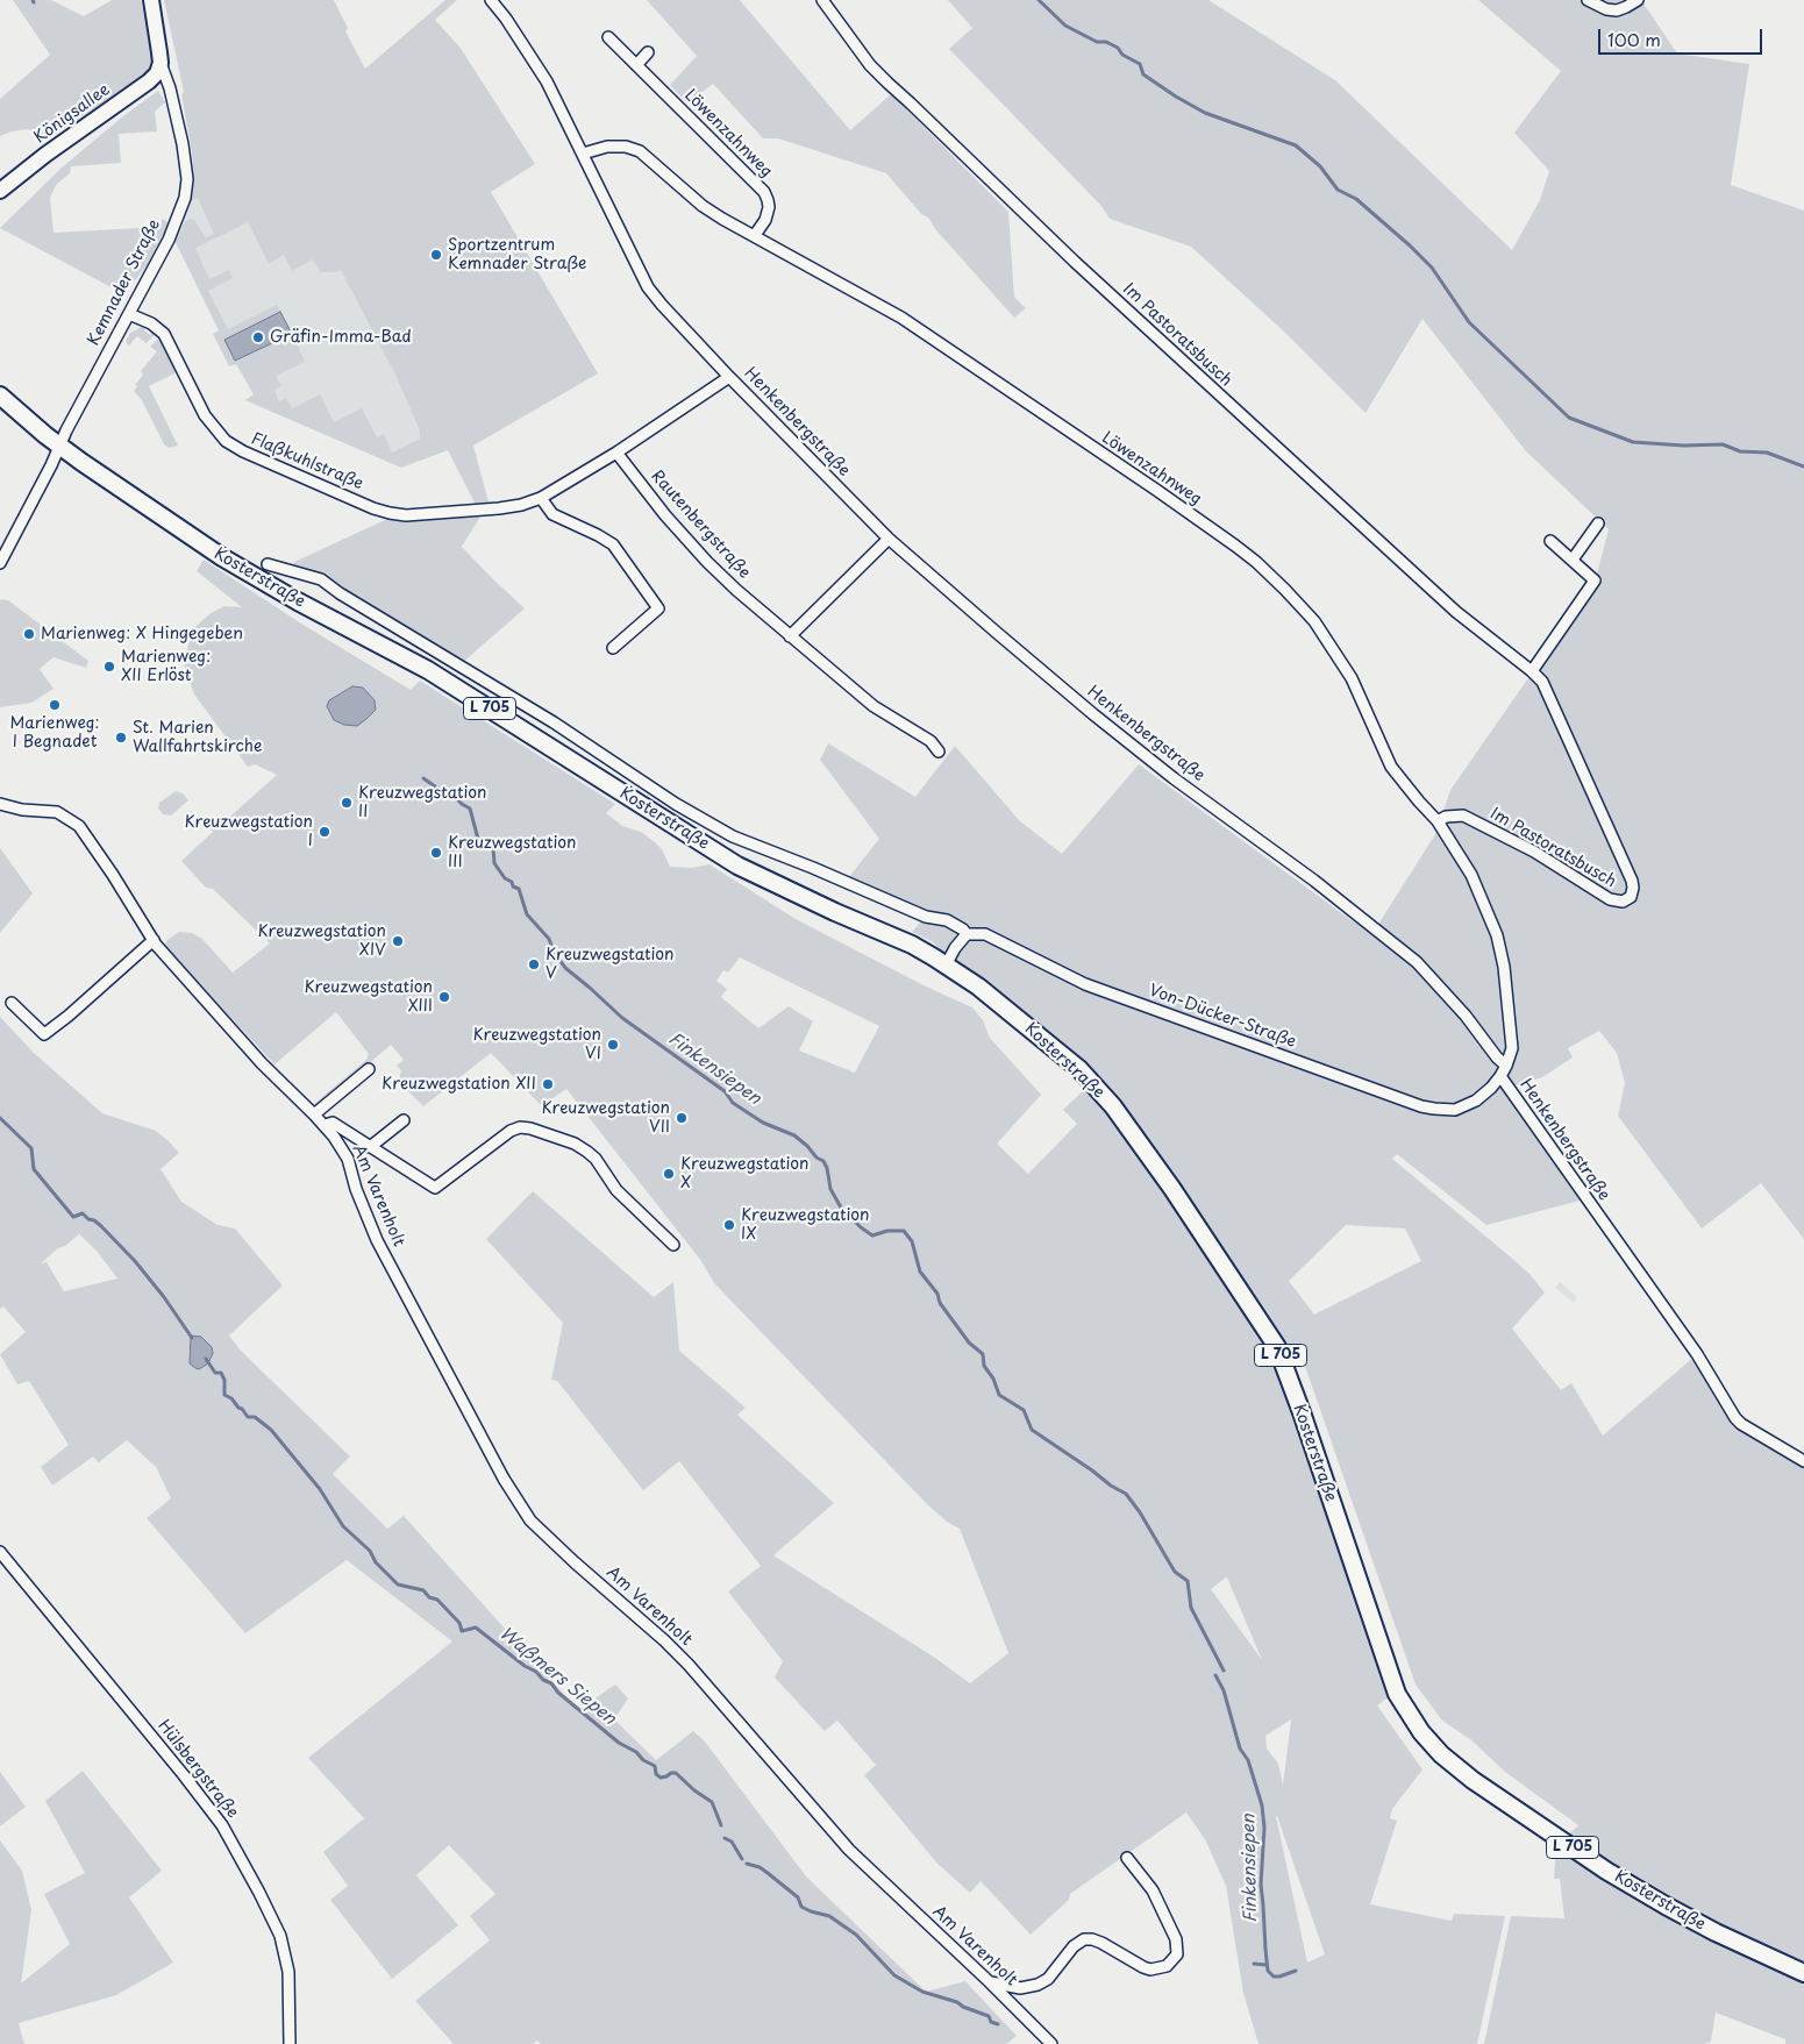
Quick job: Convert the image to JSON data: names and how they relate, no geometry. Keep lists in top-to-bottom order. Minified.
{"streets":{"main road":["Königsallee","Kemnader Straße","Kosterstraße","L 705"],"street":["Löwenzahnweg","Im Pastoratsbusch","Henkenbergstraße","Flaßkuhlstraße","Rautenbergstraße","Von-Dücker-Straße","Am Varenholt","Hülsbergstraße"]},"crossings":[["Königsallee","Kemnader Straße"],["Löwenzahnweg","Im Pastoratsbusch"],["Löwenzahnweg","Henkenbergstraße"],["Kemnader Straße","Flaßkuhlstraße"],["Kemnader Straße","Kosterstraße"],["Kemnader Straße","L 705"],["Henkenbergstraße","Flaßkuhlstraße"],["Henkenbergstraße","Von-Dücker-Straße"],["Flaßkuhlstraße","Rautenbergstraße"],["Kosterstraße","L 705"],["Kosterstraße","Von-Dücker-Straße"]],"water":["Finkensiepen","Waßmers Siepen"],"places":["Sportzentrum Kemnader Straße","Gräfin-Imma-Bad","Marienweg: X Hingegeben","Marienweg: XII Erlöst","Marienweg: I Begnadet","St. Marien Wallfahrtskirche","Kreuzwegstation II","Kreuzwegstation I","Kreuzwegstation III","Kreuzwegstation XIV","Kreuzwegstation V","Kreuzwegstation XIII","Kreuzwegstation VI","Kreuzwegstation XII","Kreuzwegstation VII","Kreuzwegstation X","Kreuzwegstation IX"],"scale_bar":"100 m"}
